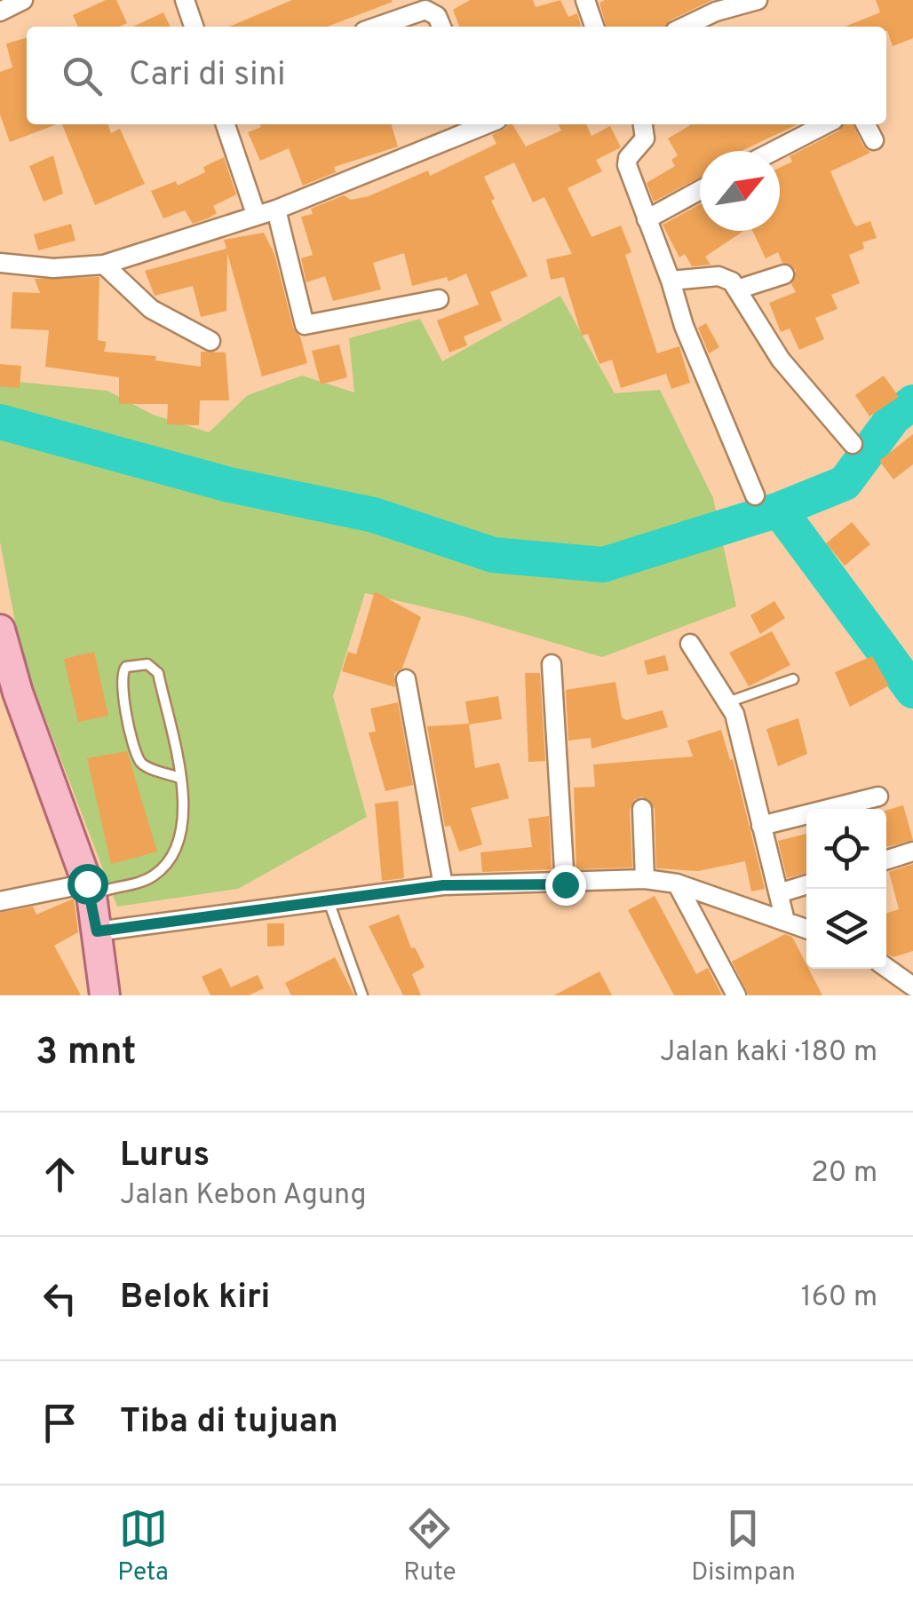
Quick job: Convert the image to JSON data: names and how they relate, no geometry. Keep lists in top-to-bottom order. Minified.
{"north":"top right","page":{"search":"Cari di sini","heading":["3 mnt","Jalan kaki · 180 m"],"list":[["Lurus","Jalan Kebon Agung","20 m"],["Belok kiri","160 m"],"Tiba di tujuan"],"nav":["Peta","Rute","Disimpan"]}}
